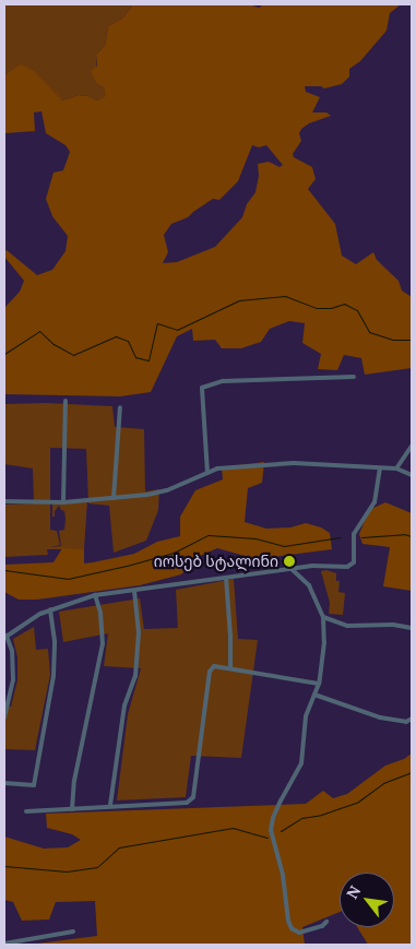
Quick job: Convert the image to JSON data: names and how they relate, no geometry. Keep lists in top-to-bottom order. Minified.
{"places":["იოსებ სტალინი"],"north":"top left"}
